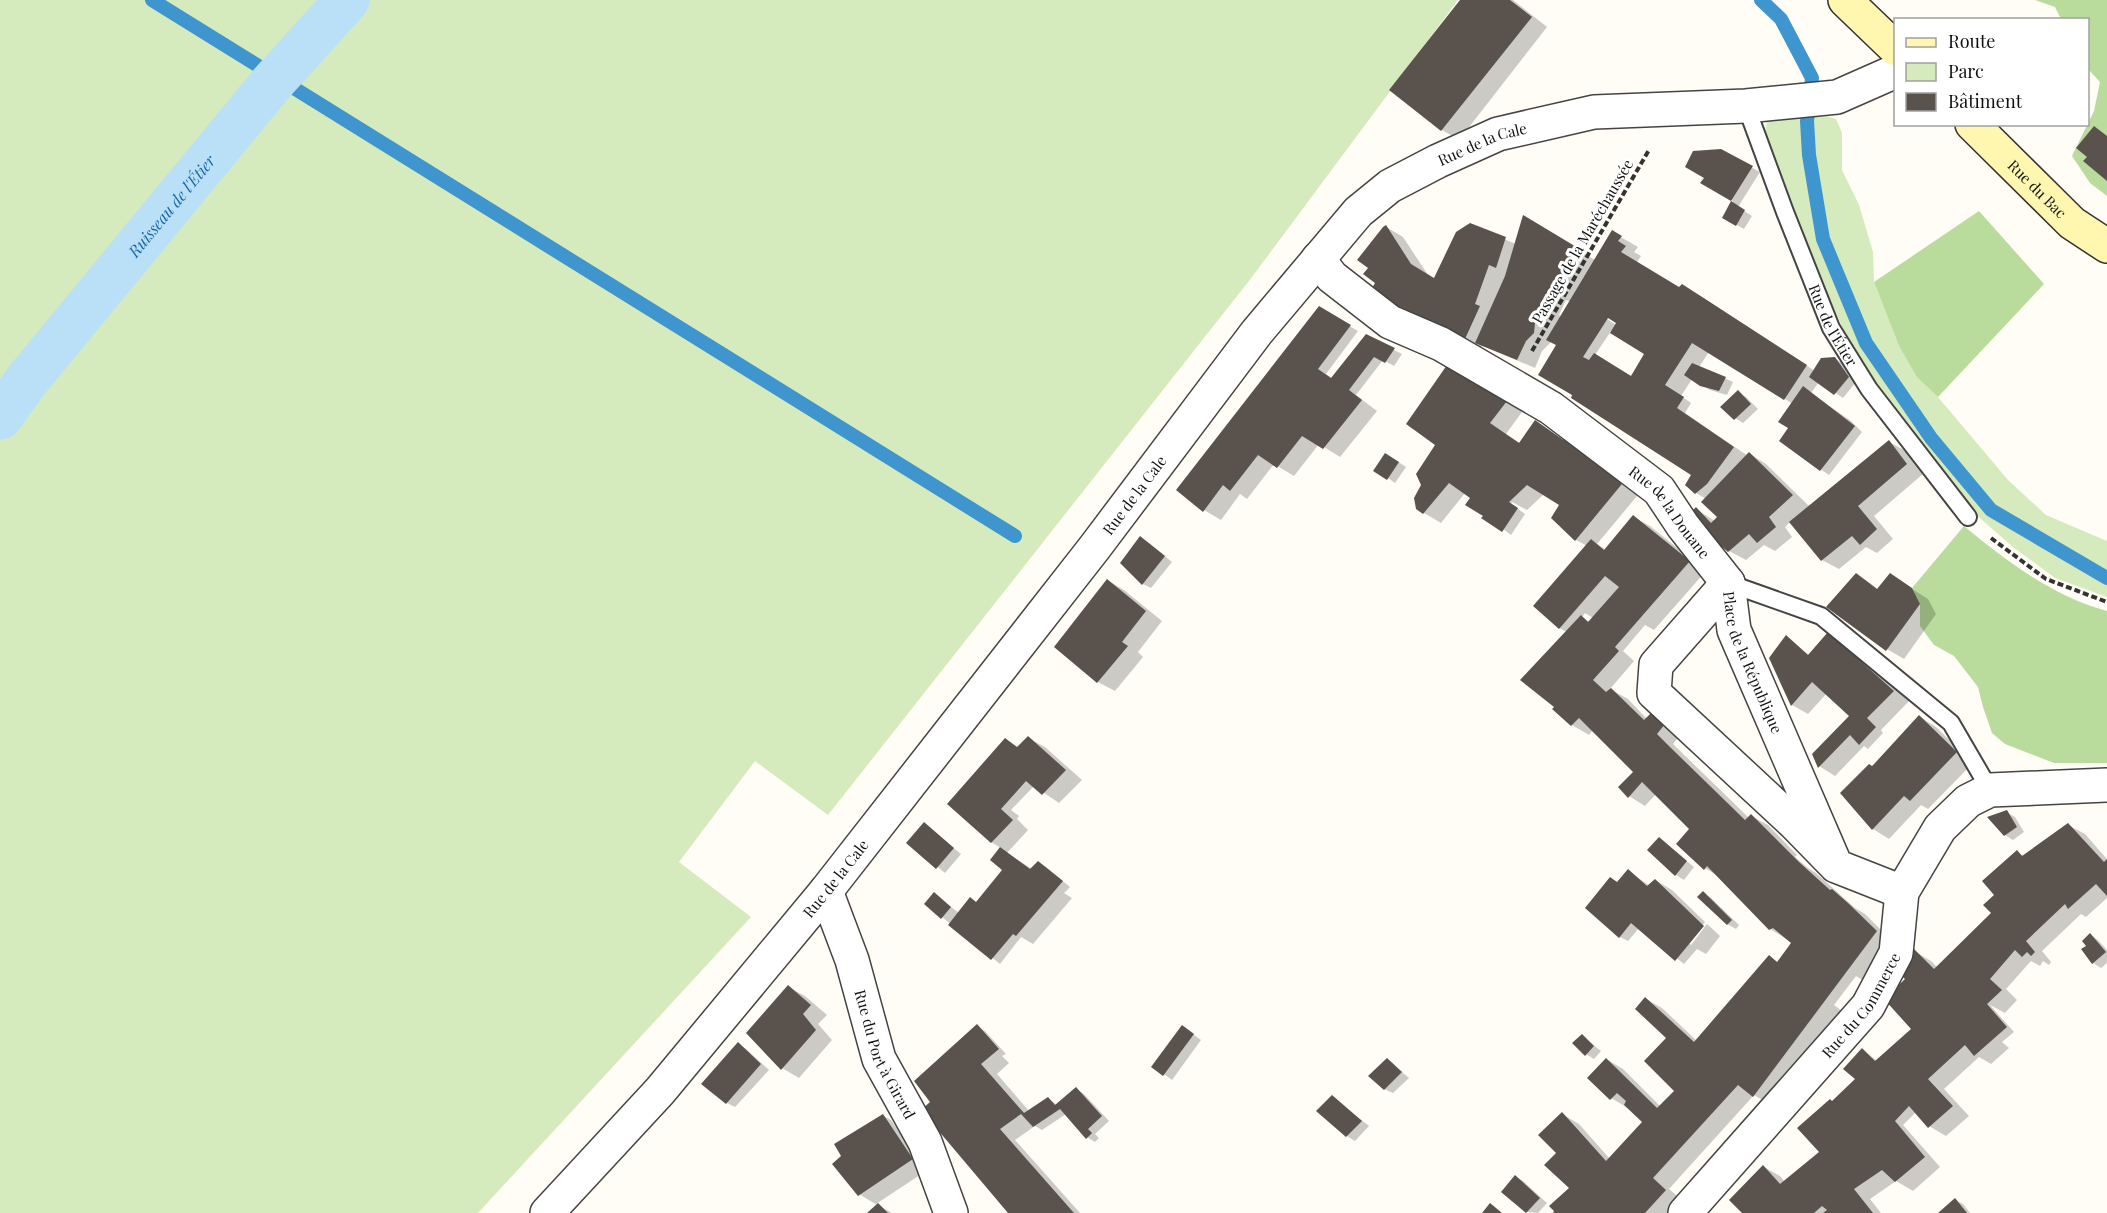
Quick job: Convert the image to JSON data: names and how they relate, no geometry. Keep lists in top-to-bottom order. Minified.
{"streets":{"main road":["Rue du Bac"],"street":["Rue de la Cale","Rue de la Douane","Place de la République","Rue du Commerce","Rue du Port à Girard"],"lane":["Rue de l'Étier"],"path":["Passage de la Maréchaussée"]},"crossings":[["Rue de la Cale","Passage de la Maréchaussée"],["Rue de la Cale","Rue de l'Étier"],["Rue de la Cale","Rue de la Douane"],["Rue de la Cale","Rue du Port à Girard"],["Passage de la Maréchaussée","Rue de la Douane"],["Rue de la Douane","Place de la République"],["Place de la République","Rue du Commerce"]],"water":["Ruisseau de l'Étier"],"legend":["Route","Parc","Bâtiment"]}
